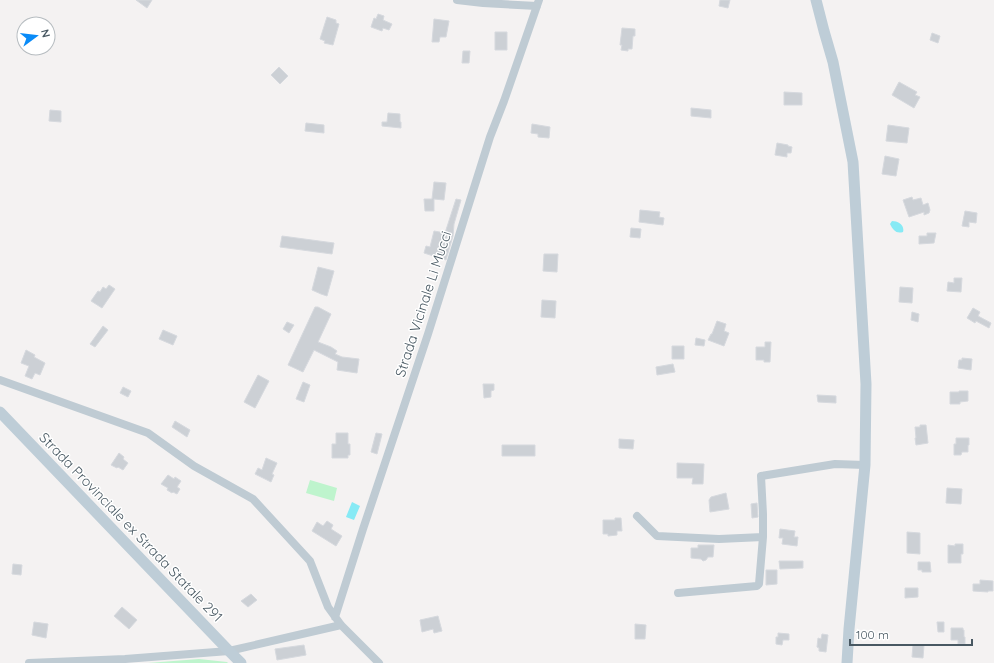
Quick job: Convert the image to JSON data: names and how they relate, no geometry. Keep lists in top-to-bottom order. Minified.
{"streets":{"street":["Strada Vicinale Li Mucci","Strada Provinciale ex Strada Statale 291"]},"scale_bar":"100 m","north":"right"}
